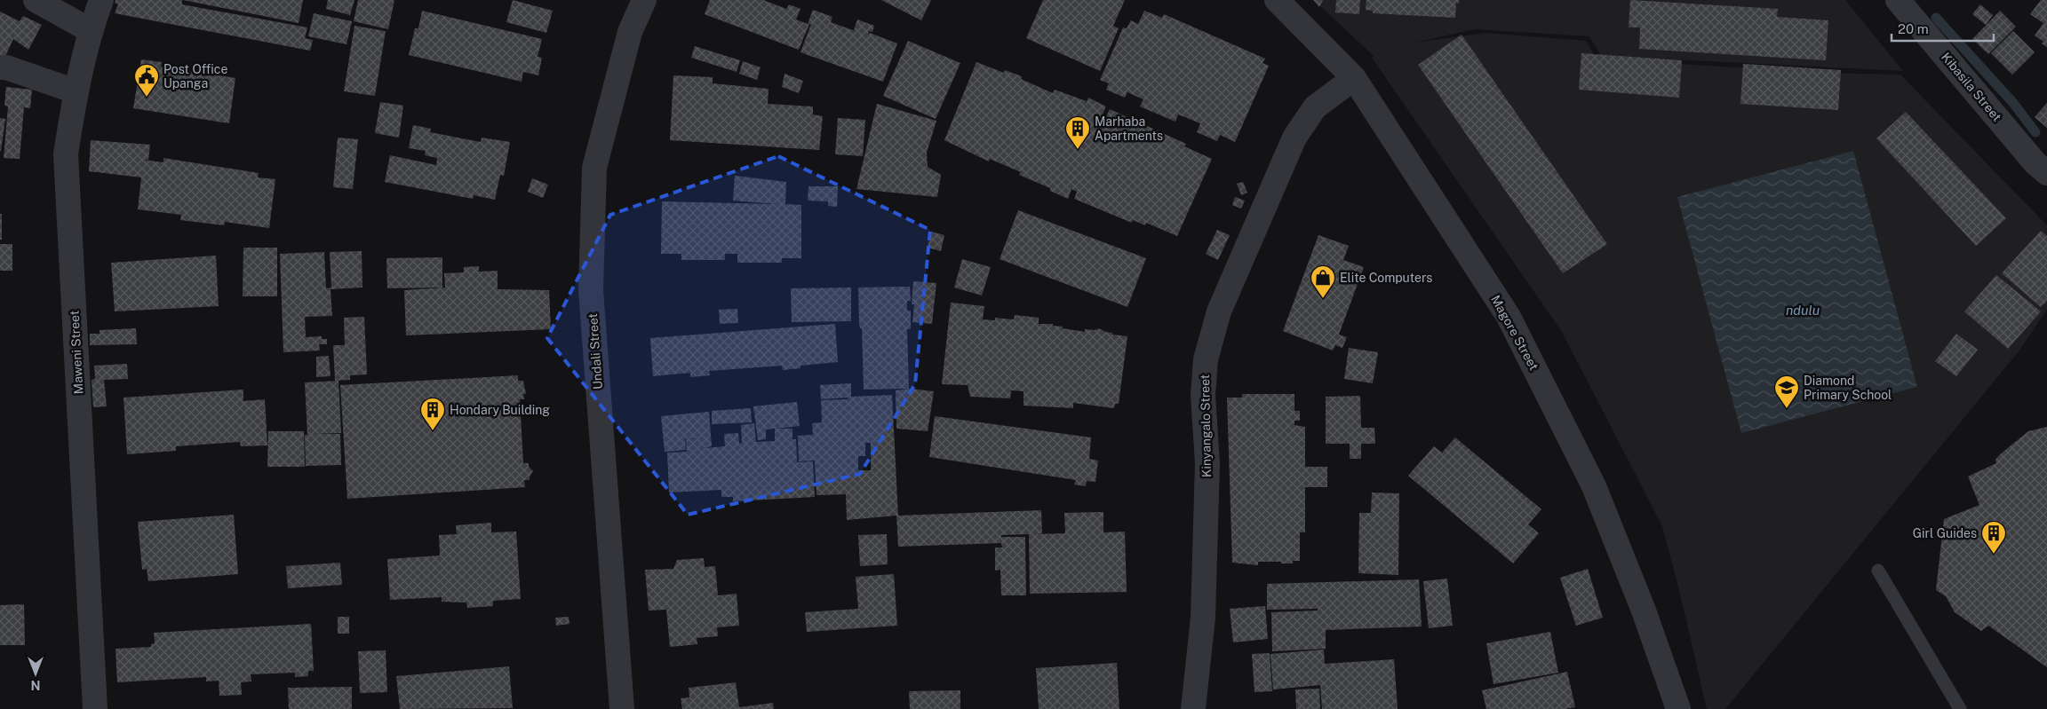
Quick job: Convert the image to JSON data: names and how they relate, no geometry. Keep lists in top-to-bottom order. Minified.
{"streets":{"street":["Kibasila Street","Magore Street","Undali Street","Maweni Street","Kinyangalo Street"]},"crossings":[["Magore Street","Kinyangalo Street"]],"water":["ndulu"],"places":{"public building":["Post Office Upanga"],"building":["Marhaba Apartments","Hondary Building","Girl Guides"],"shop":["Elite Computers"],"school or university":["Diamond Primary School"]},"scale_bar":"20 m","north":"bottom"}
